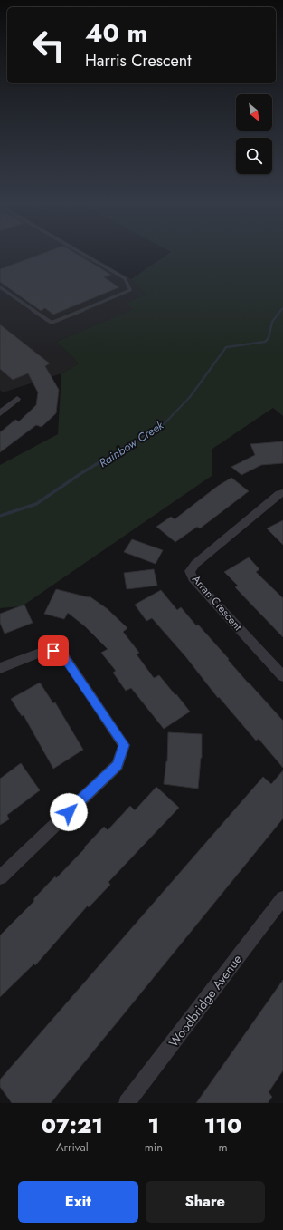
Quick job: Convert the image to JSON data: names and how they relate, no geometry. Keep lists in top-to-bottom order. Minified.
{"streets":{"street":["Arran Crescent","Woodbridge Avenue"]},"water":["Rainbow Creek"],"north":"bottom right","page":{"turn":["40 m","Harris Crescent"],"eta":["07:21","Arrival","1","min","110","m"],"buttons":["Exit","Share"]}}
